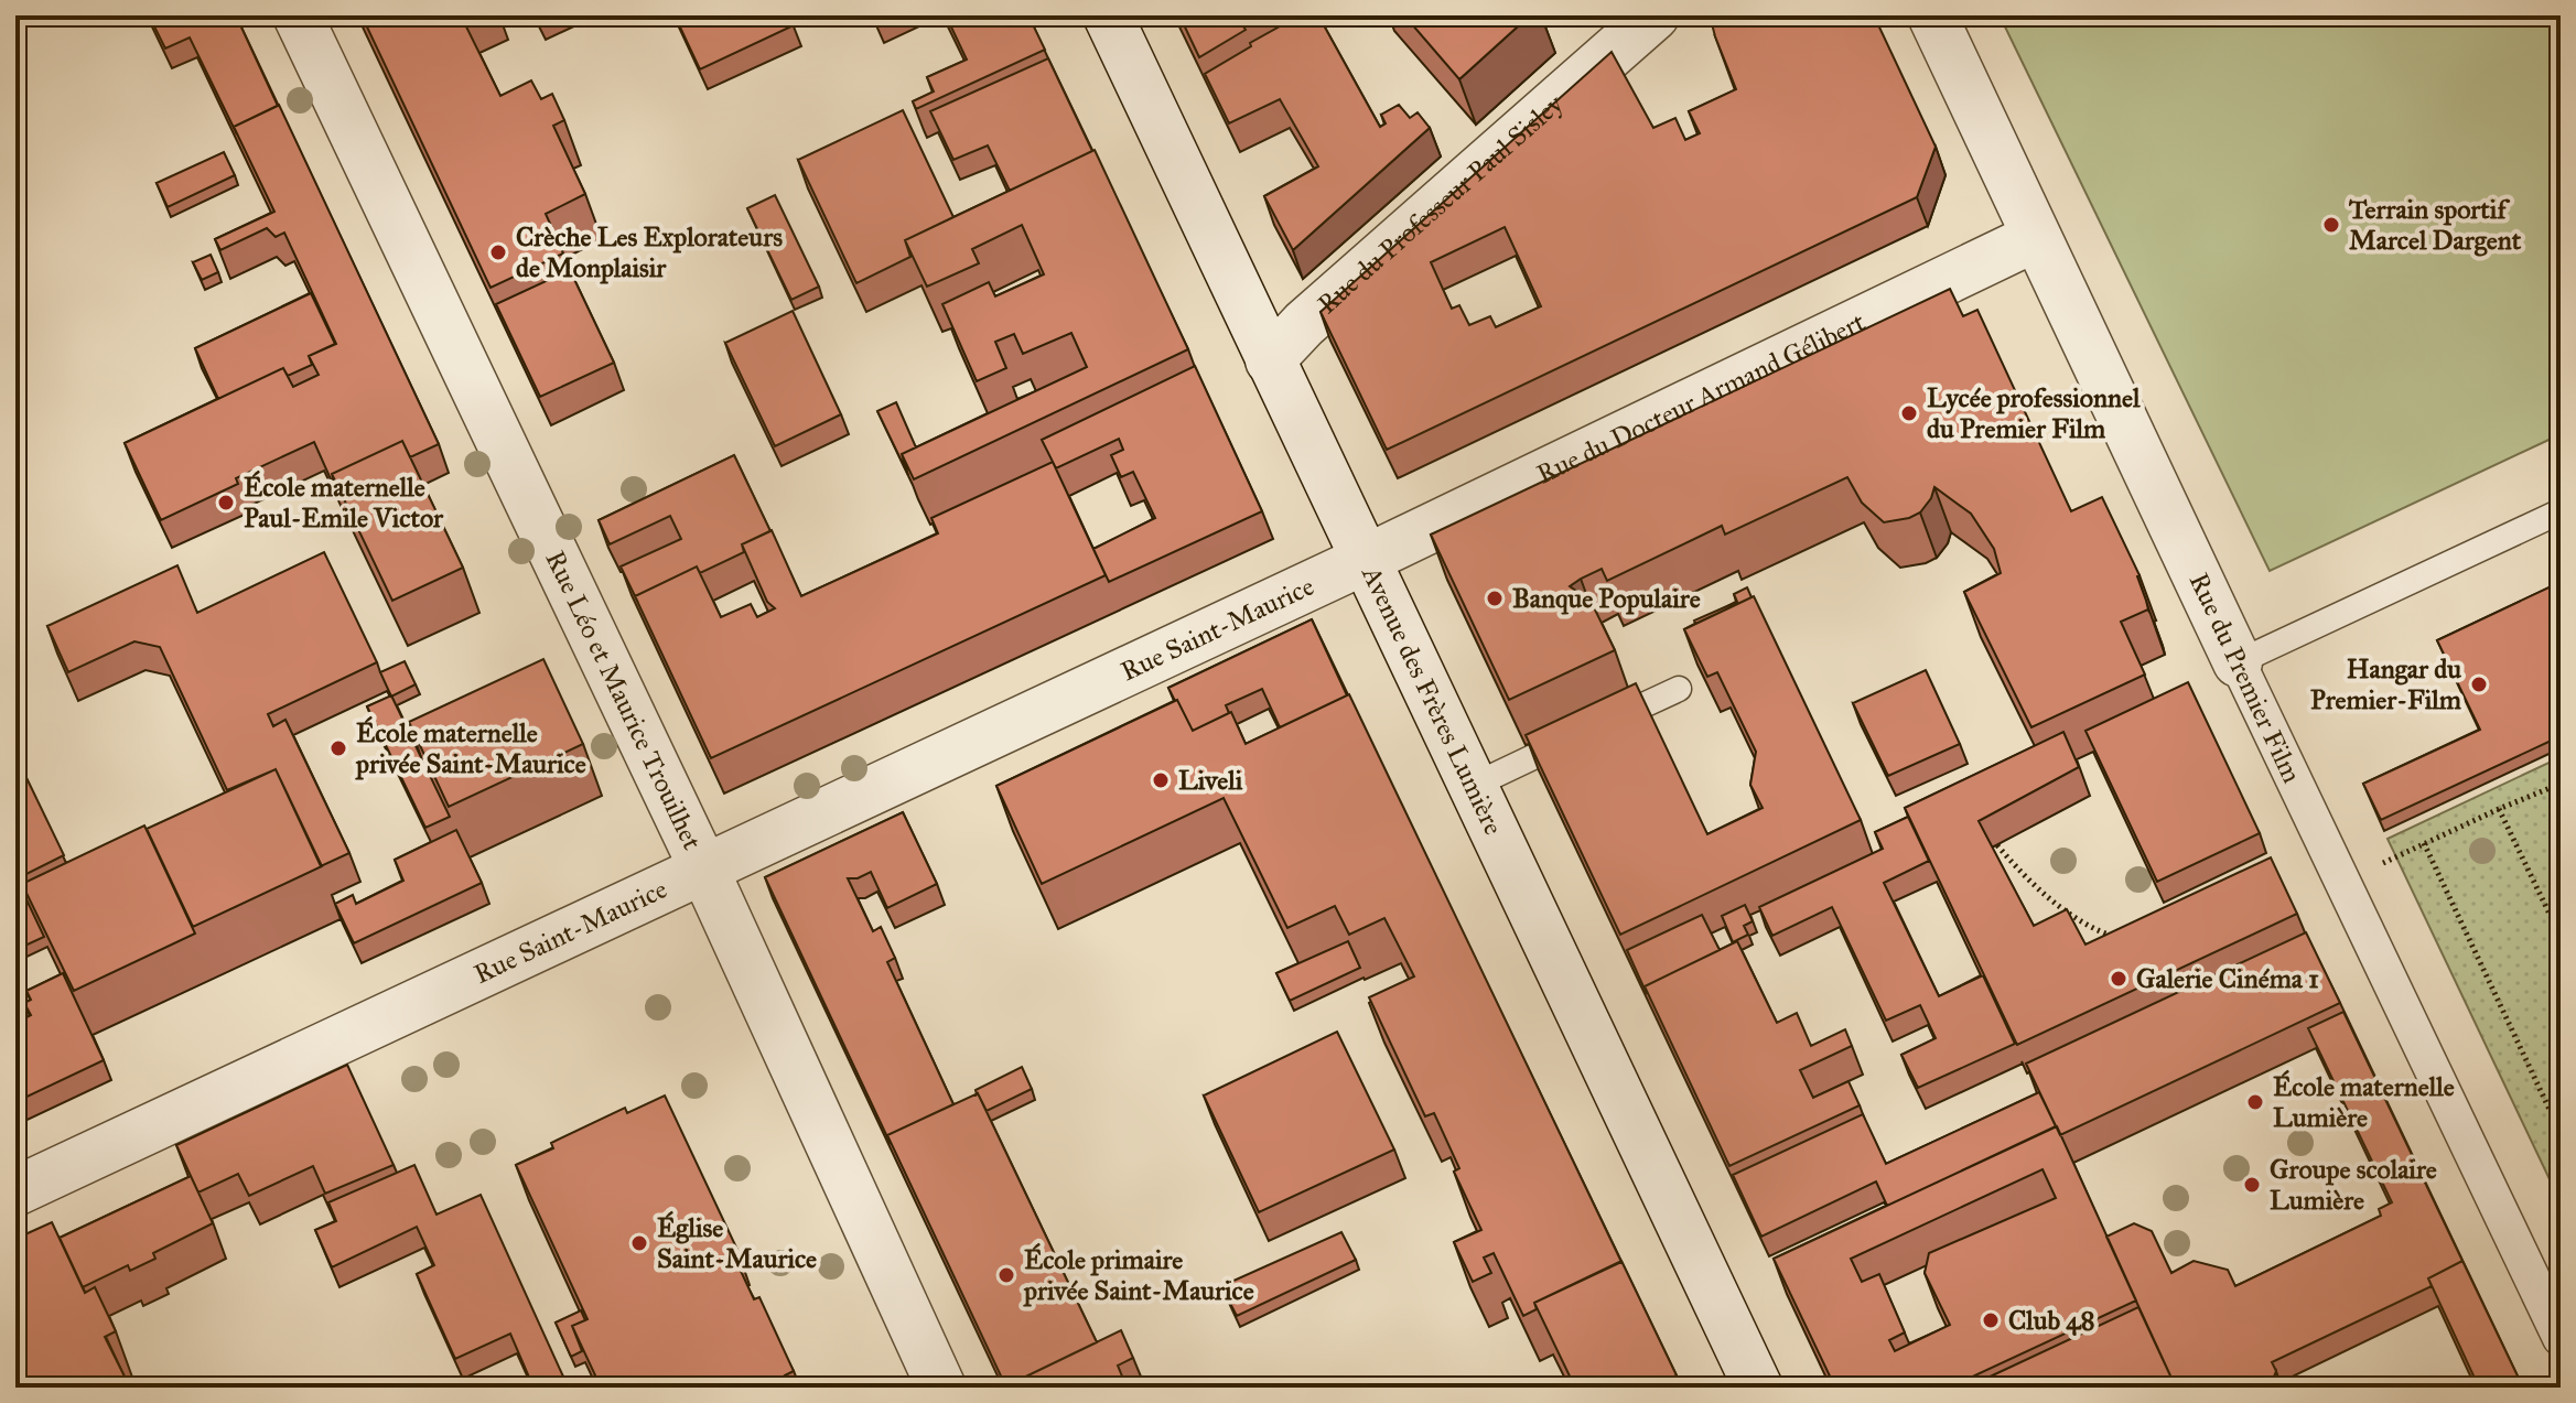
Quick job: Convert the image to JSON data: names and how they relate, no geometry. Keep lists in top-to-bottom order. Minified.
{"streets":{"street":["Rue du Professeur Paul Sisley","Rue du Docteur Armand Gélibert","Rue Saint-Maurice","Rue du Premier Film","Rue Léo et Maurice Trouilhet","Avenue des Frères Lumière"]},"crossings":[["Rue du Professeur Paul Sisley","Avenue des Frères Lumière"],["Rue du Docteur Armand Gélibert","Rue Saint-Maurice"],["Rue du Docteur Armand Gélibert","Rue du Premier Film"],["Rue du Docteur Armand Gélibert","Avenue des Frères Lumière"],["Rue Saint-Maurice","Rue Léo et Maurice Trouilhet"],["Rue Saint-Maurice","Avenue des Frères Lumière"]],"places":["Terrain sportif Marcel Dargent","Crèche Les Explorateurs de Monplaisir","Lycée professionnel du Premier Film","École maternelle Paul-Emile Victor","Banque Populaire","Hangar du Premier-Film","École maternelle privée Saint-Maurice","Liveli","Galerie Cinéma 1","École maternelle Lumière","Groupe scolaire Lumière","Église Saint-Maurice","École primaire privée Saint-Maurice","Club 48"]}
